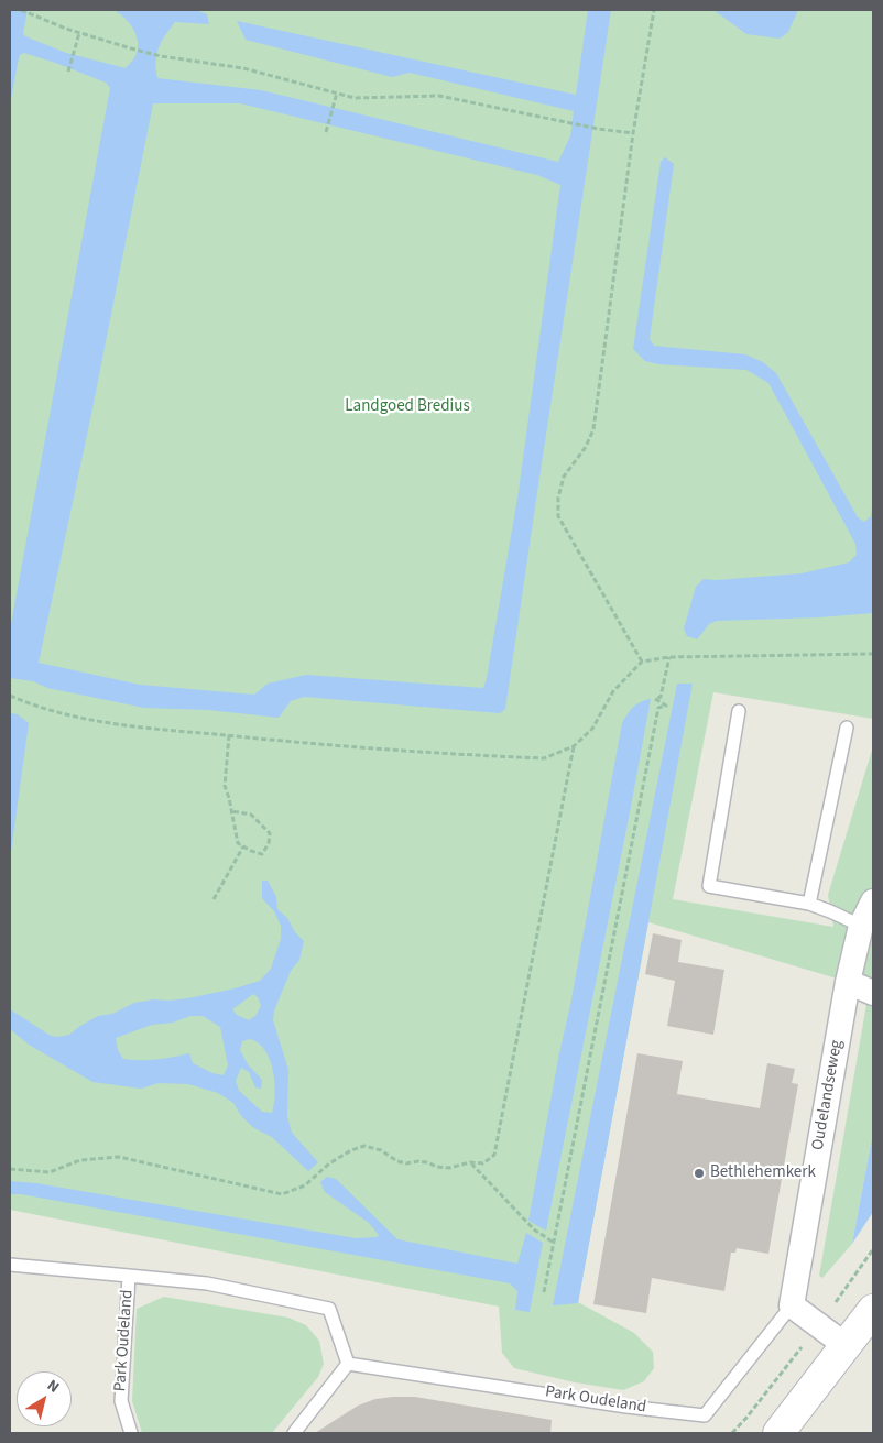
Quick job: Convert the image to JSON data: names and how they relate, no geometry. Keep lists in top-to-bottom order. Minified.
{"streets":{"street":["Oudelandseweg"],"lane":["Park Oudeland"]},"crossings":[["Oudelandseweg","Park Oudeland"]],"parks":["Landgoed Bredius"],"places":["Bethlehemkerk"],"north":"top right"}
